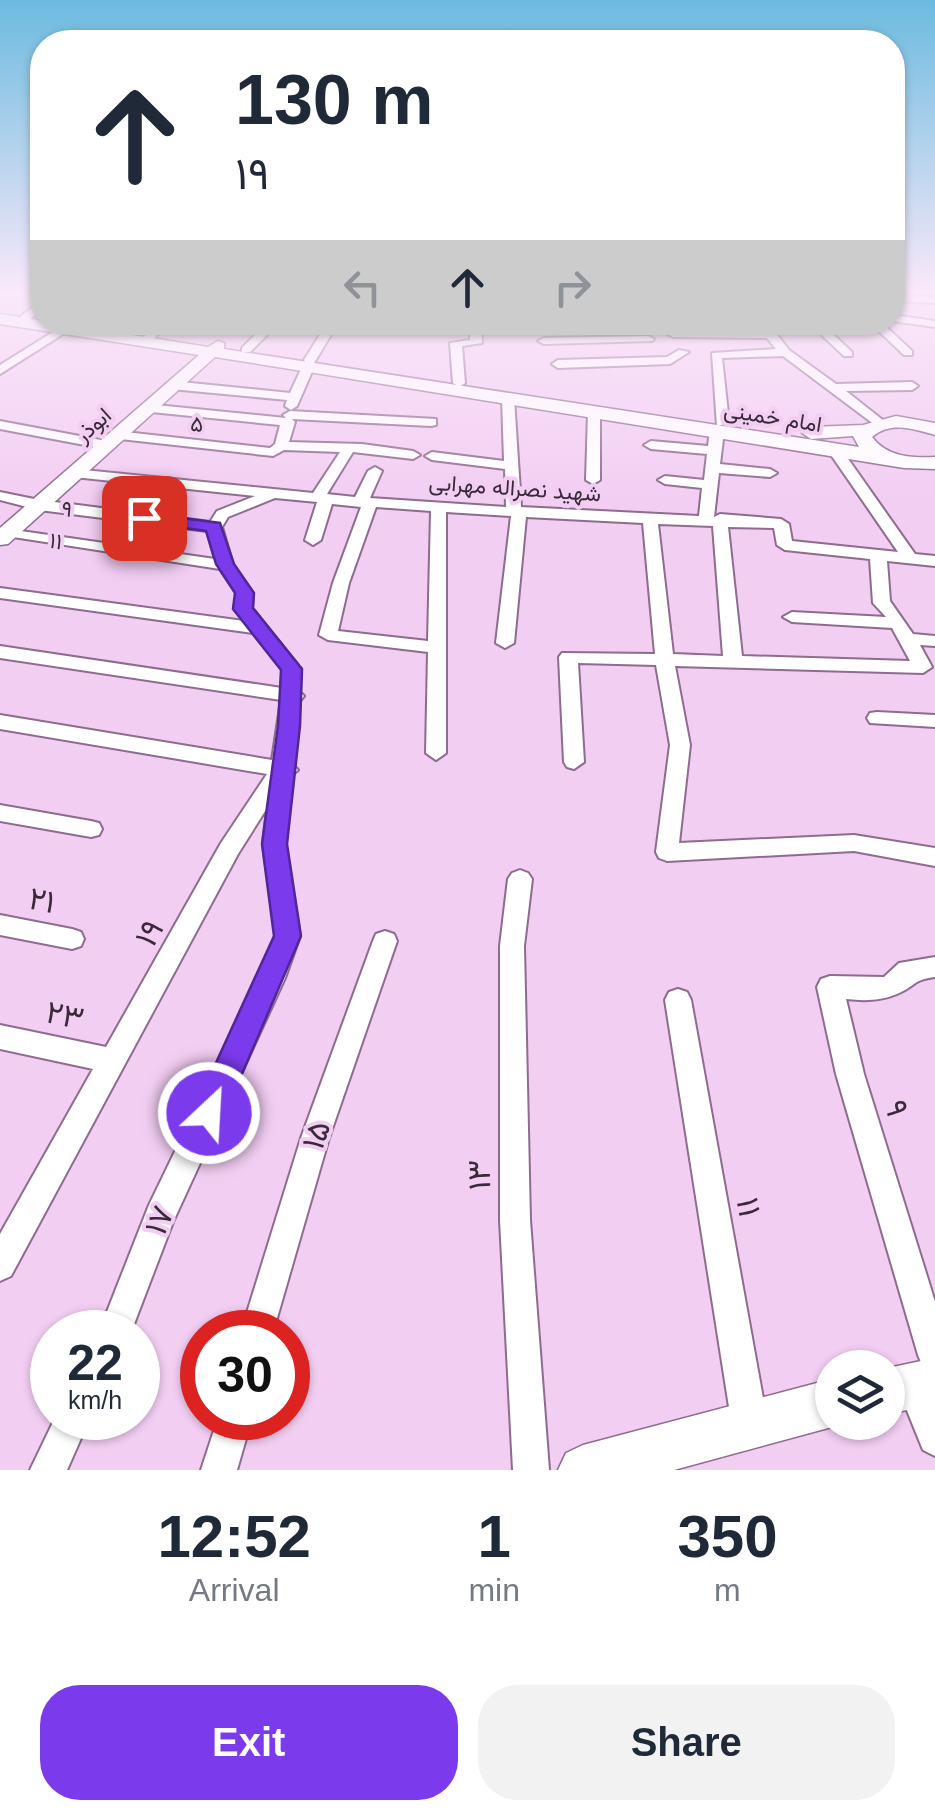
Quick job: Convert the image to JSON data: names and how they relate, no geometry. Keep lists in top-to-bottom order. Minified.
{"streets":{"main road":["امام خمینی","ابوذر"],"street":["۵","شهید نصراله مهرابی","۹","۱۱","۲۱","۱۹","۲۳","۱۵","۱۳","۱۷"]},"crossings":[["۵","ابوذر"],["ابوذر","شهید نصراله مهرابی"],["ابوذر","۹"],["ابوذر","۱۱"],["۹","۱۹"],["۱۱","۱۹"],["۱۹","۲۳"],["۱۹","۱۷"]],"page":{"turn":["130 m","۱۹"],"speed":"22 km/h","limit":"30","eta":["12:52","Arrival","1","min","350","m"],"buttons":["Exit","Share"]}}
